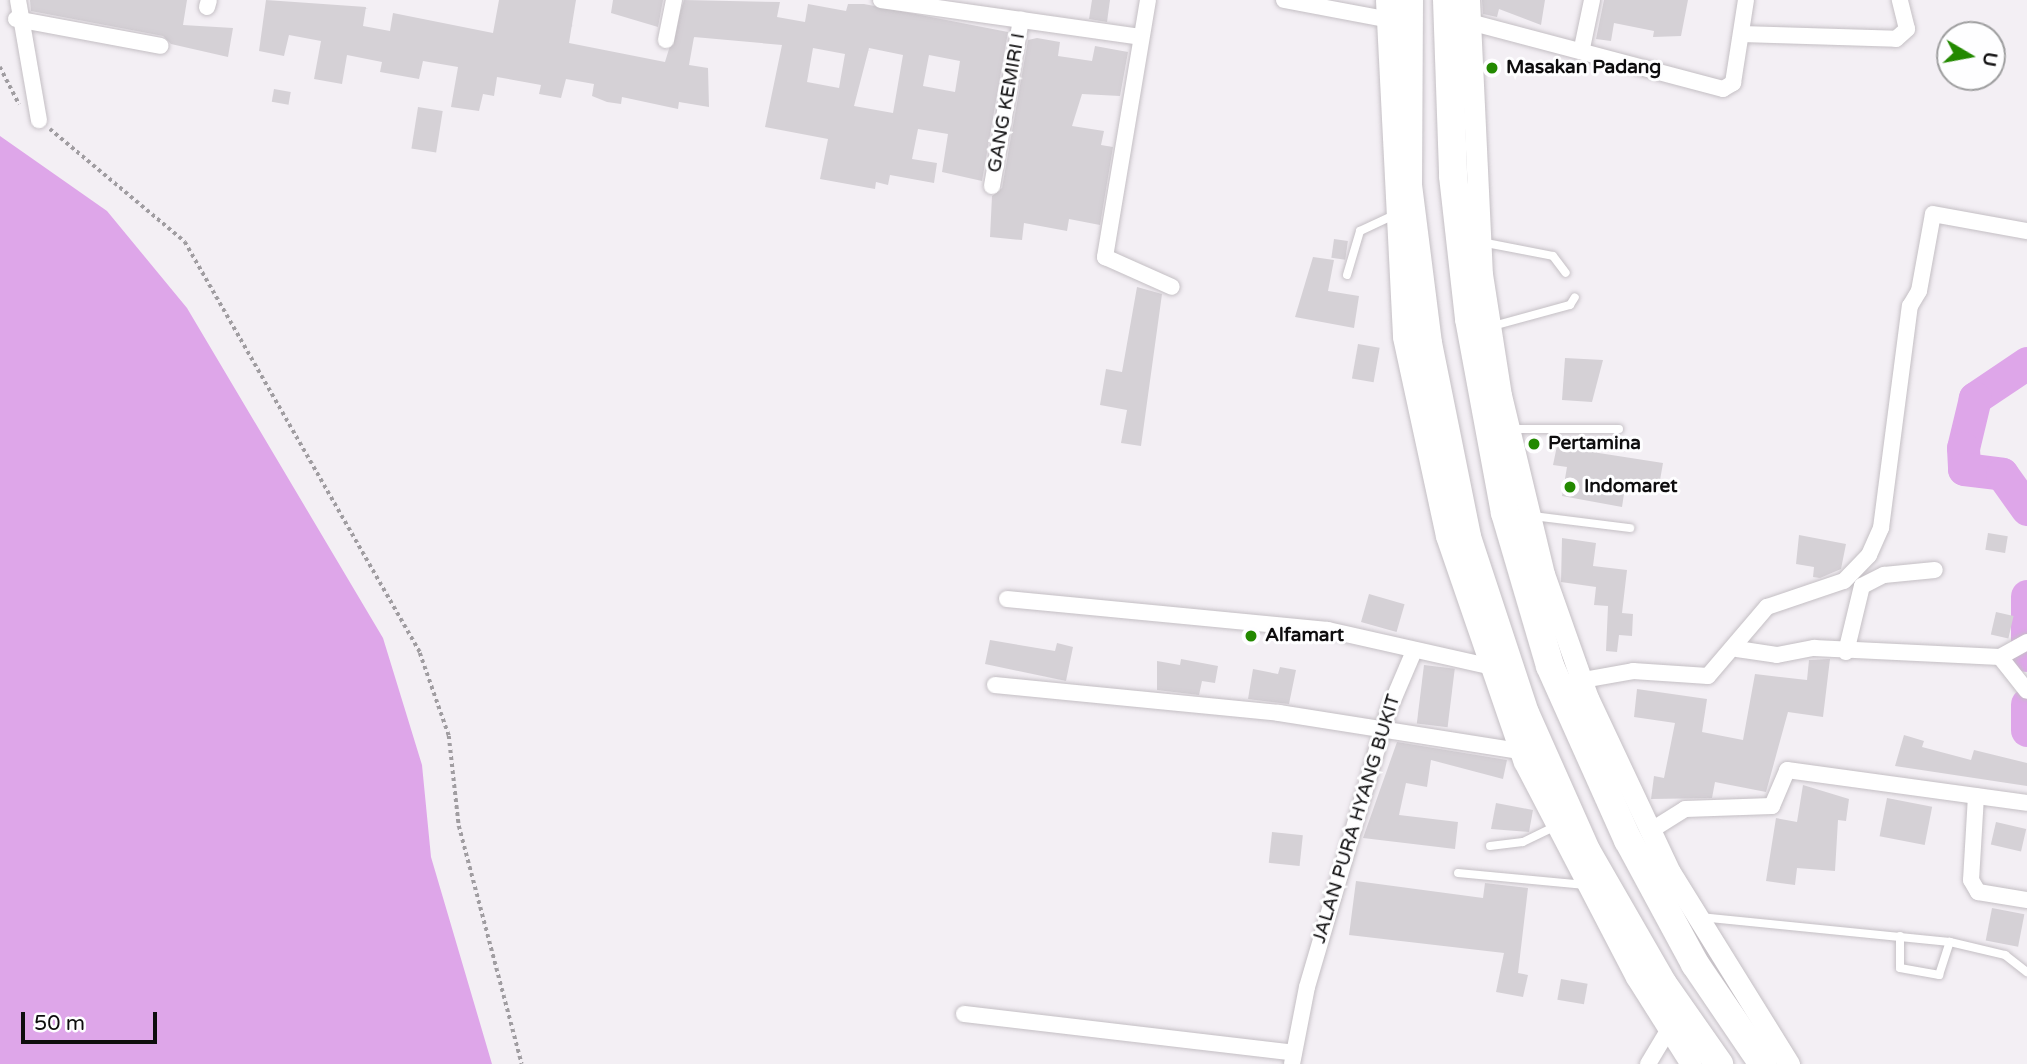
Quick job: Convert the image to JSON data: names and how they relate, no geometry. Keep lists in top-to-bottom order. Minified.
{"streets":{"street":["GANG KEMIRI I","JALAN PURA HYANG BUKIT"]},"places":["Masakan Padang","Pertamina","Indomaret","Alfamart"],"scale_bar":"50 m","north":"right"}
